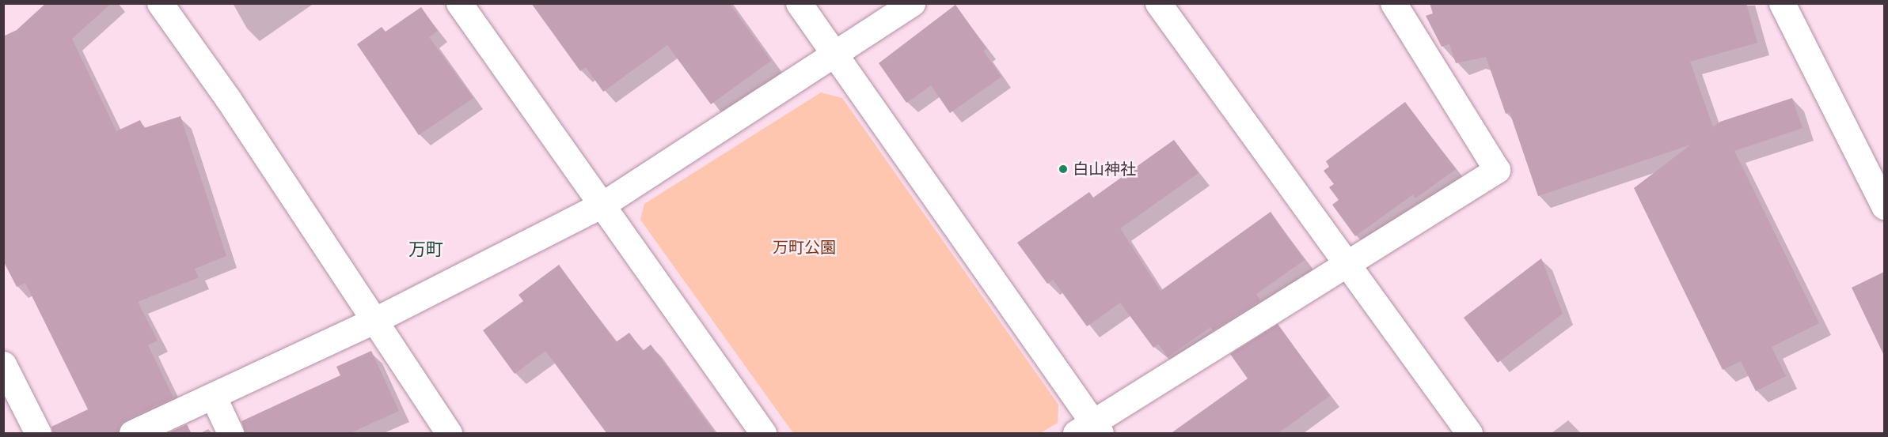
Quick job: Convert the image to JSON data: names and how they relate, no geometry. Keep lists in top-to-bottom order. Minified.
{"districts":["万町"],"parks":["万町公園"],"places":["白山神社"]}
